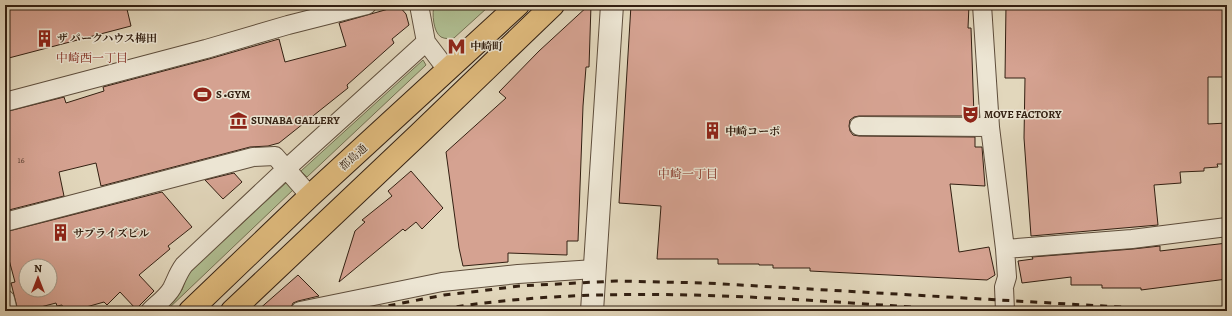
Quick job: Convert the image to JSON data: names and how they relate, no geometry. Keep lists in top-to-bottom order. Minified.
{"streets":{"main road":["都島通"]},"districts":["中崎西一丁目","中崎一丁目"],"places":{"building":["ザ パークハウス梅田","中崎コーポ","サプライズビル"],"metro station":["中崎町"],"sports":["S •GYM"],"theatre":["MOVE FACTORY"],"museum":["SUNABA GALLERY"]},"house_numbers":["16"],"north":"top"}
